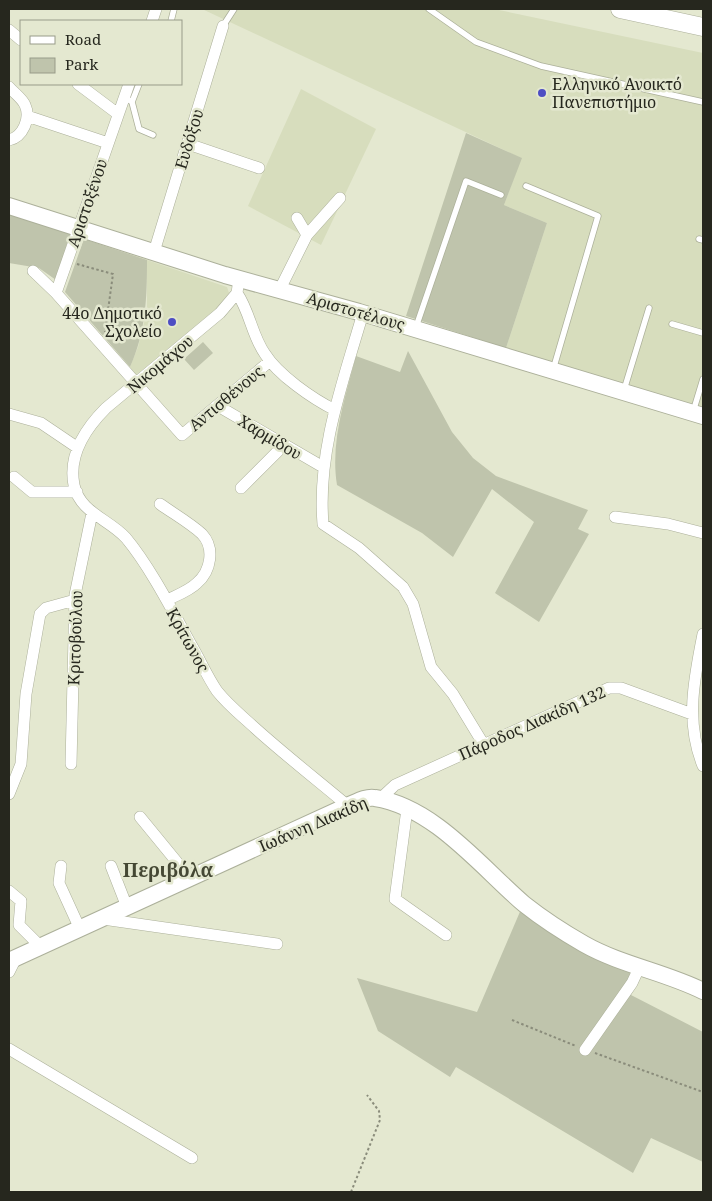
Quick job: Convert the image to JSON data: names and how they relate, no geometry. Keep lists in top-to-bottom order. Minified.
{"streets":{"street":["Ευδόξου","Αριστοξένου","Αριστοτέλους","Νικομάχου","Αντισθένους","Χαρμίδου","Κριτοβούλου","Κρίτωνος","Πάροδος Διακίδη 132","Ιωάννη Διακίδη"]},"crossings":[["Ευδόξου","Αριστοτέλους"],["Αριστοξένου","Αριστοτέλους"],["Αριστοτέλους","Νικομάχου"],["Νικομάχου","Αντισθένους"],["Αντισθένους","Χαρμίδου"],["Κριτοβούλου","Κρίτωνος"],["Κρίτωνος","Ιωάννη Διακίδη"],["Πάροδος Διακίδη 132","Ιωάννη Διακίδη"]],"districts":["Περιβόλα"],"places":["Ελληνικό Ανοικτό Πανεπιστήμιο","44ο Δημοτικό Σχολείο"],"legend":["Road","Park"]}
